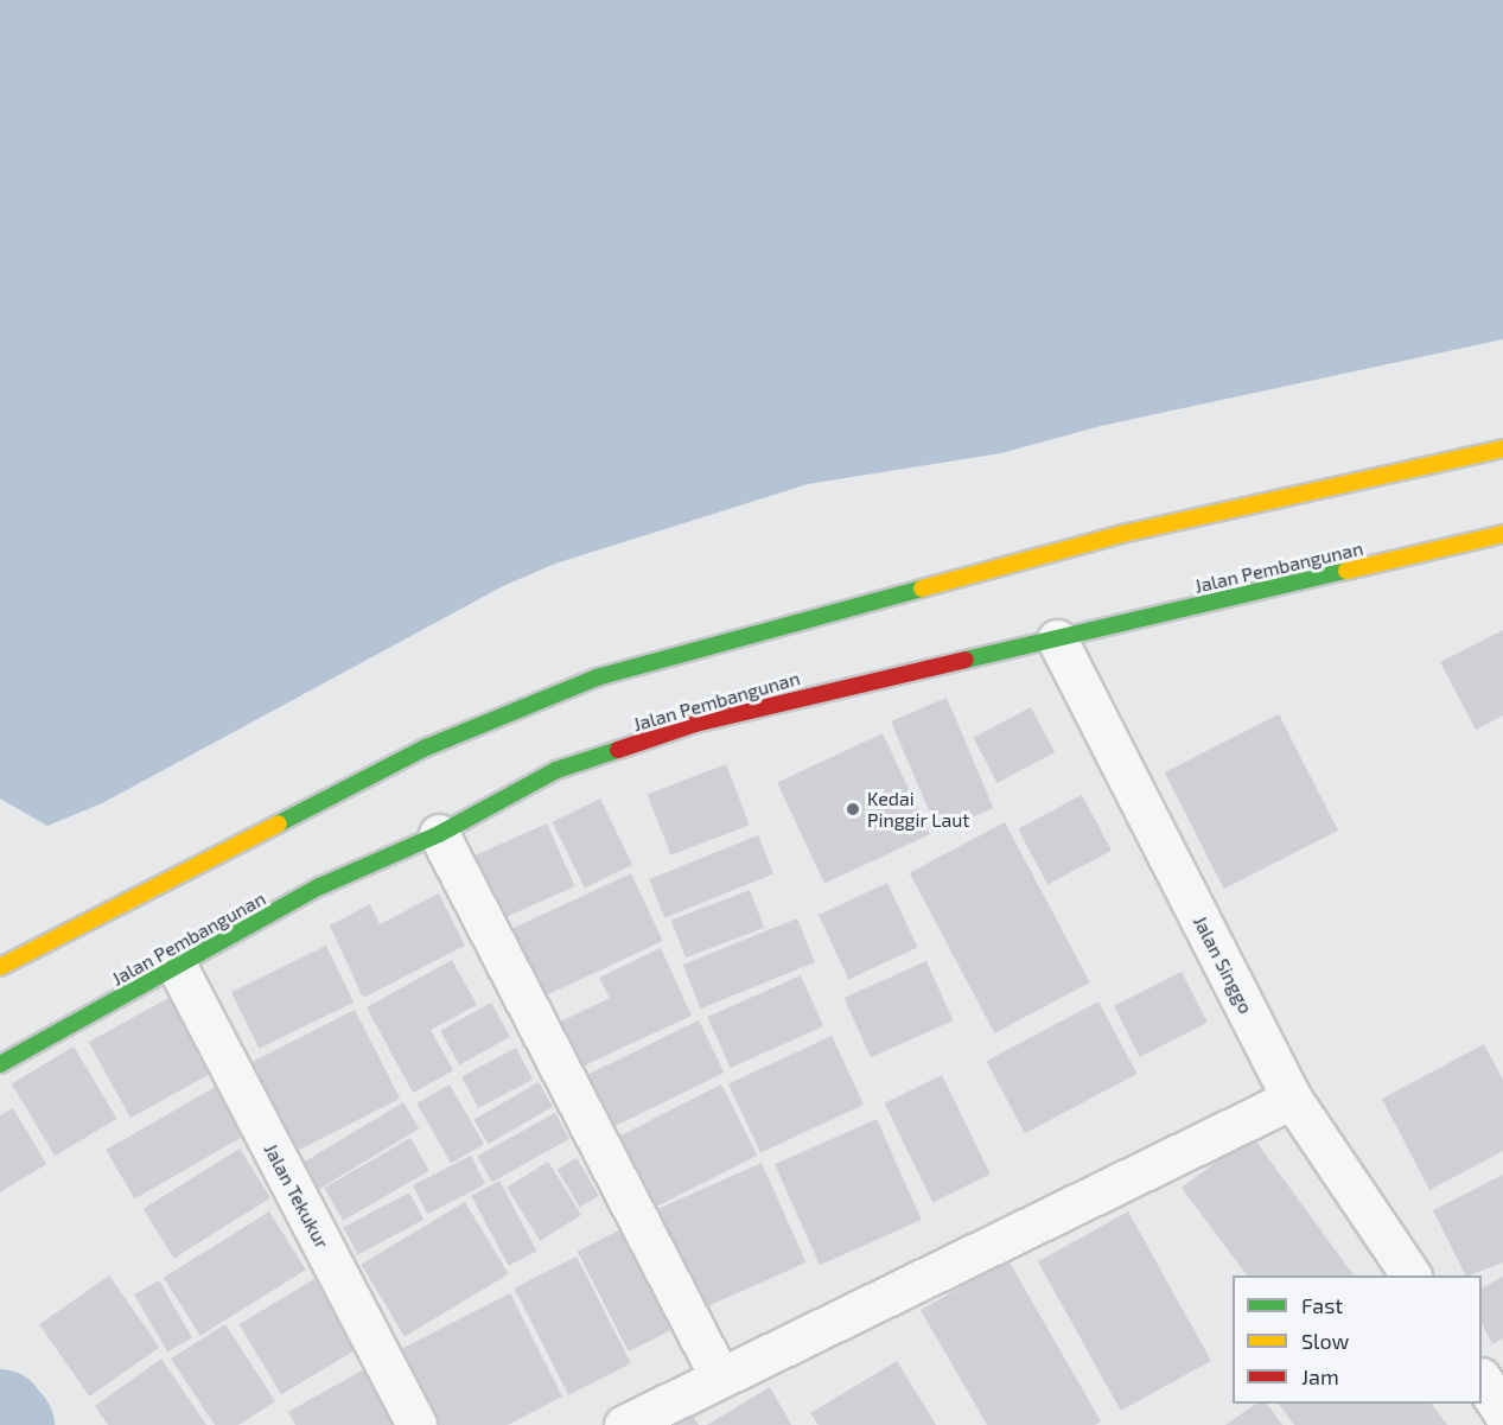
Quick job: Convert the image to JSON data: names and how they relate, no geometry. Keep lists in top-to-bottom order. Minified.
{"streets":{"main road":["Jalan Pembangunan"],"street":["Jalan Singgo","Jalan Tekukur"]},"crossings":[["Jalan Pembangunan","Jalan Singgo"],["Jalan Pembangunan","Jalan Tekukur"]],"places":["Kedai Pinggir Laut"],"legend":["Fast","Slow","Jam"]}
